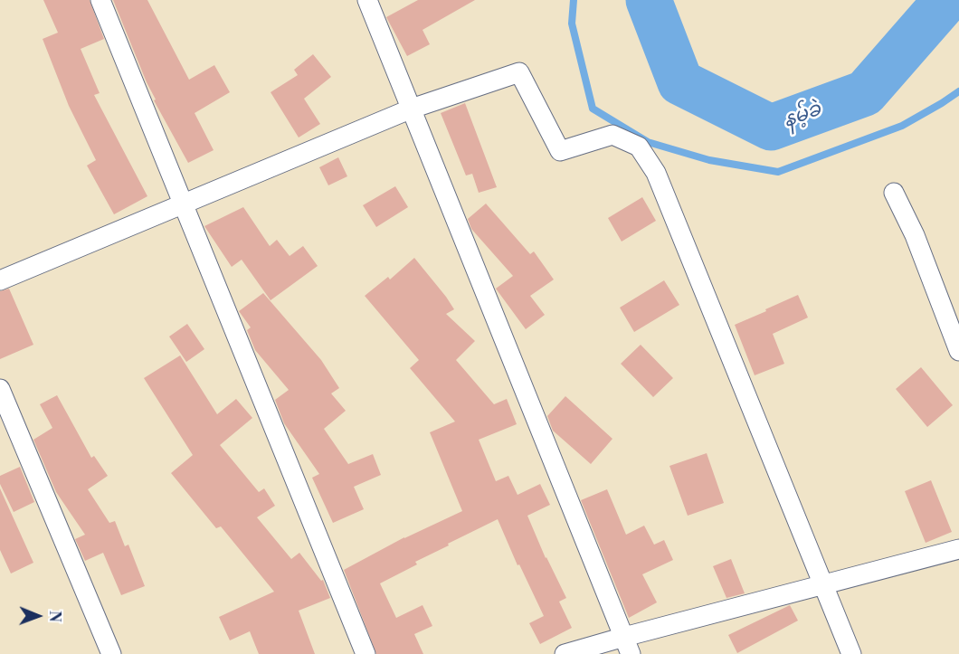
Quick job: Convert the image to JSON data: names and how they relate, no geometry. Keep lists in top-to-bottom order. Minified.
{"water":["နမ့်ခဲ"],"north":"right"}
